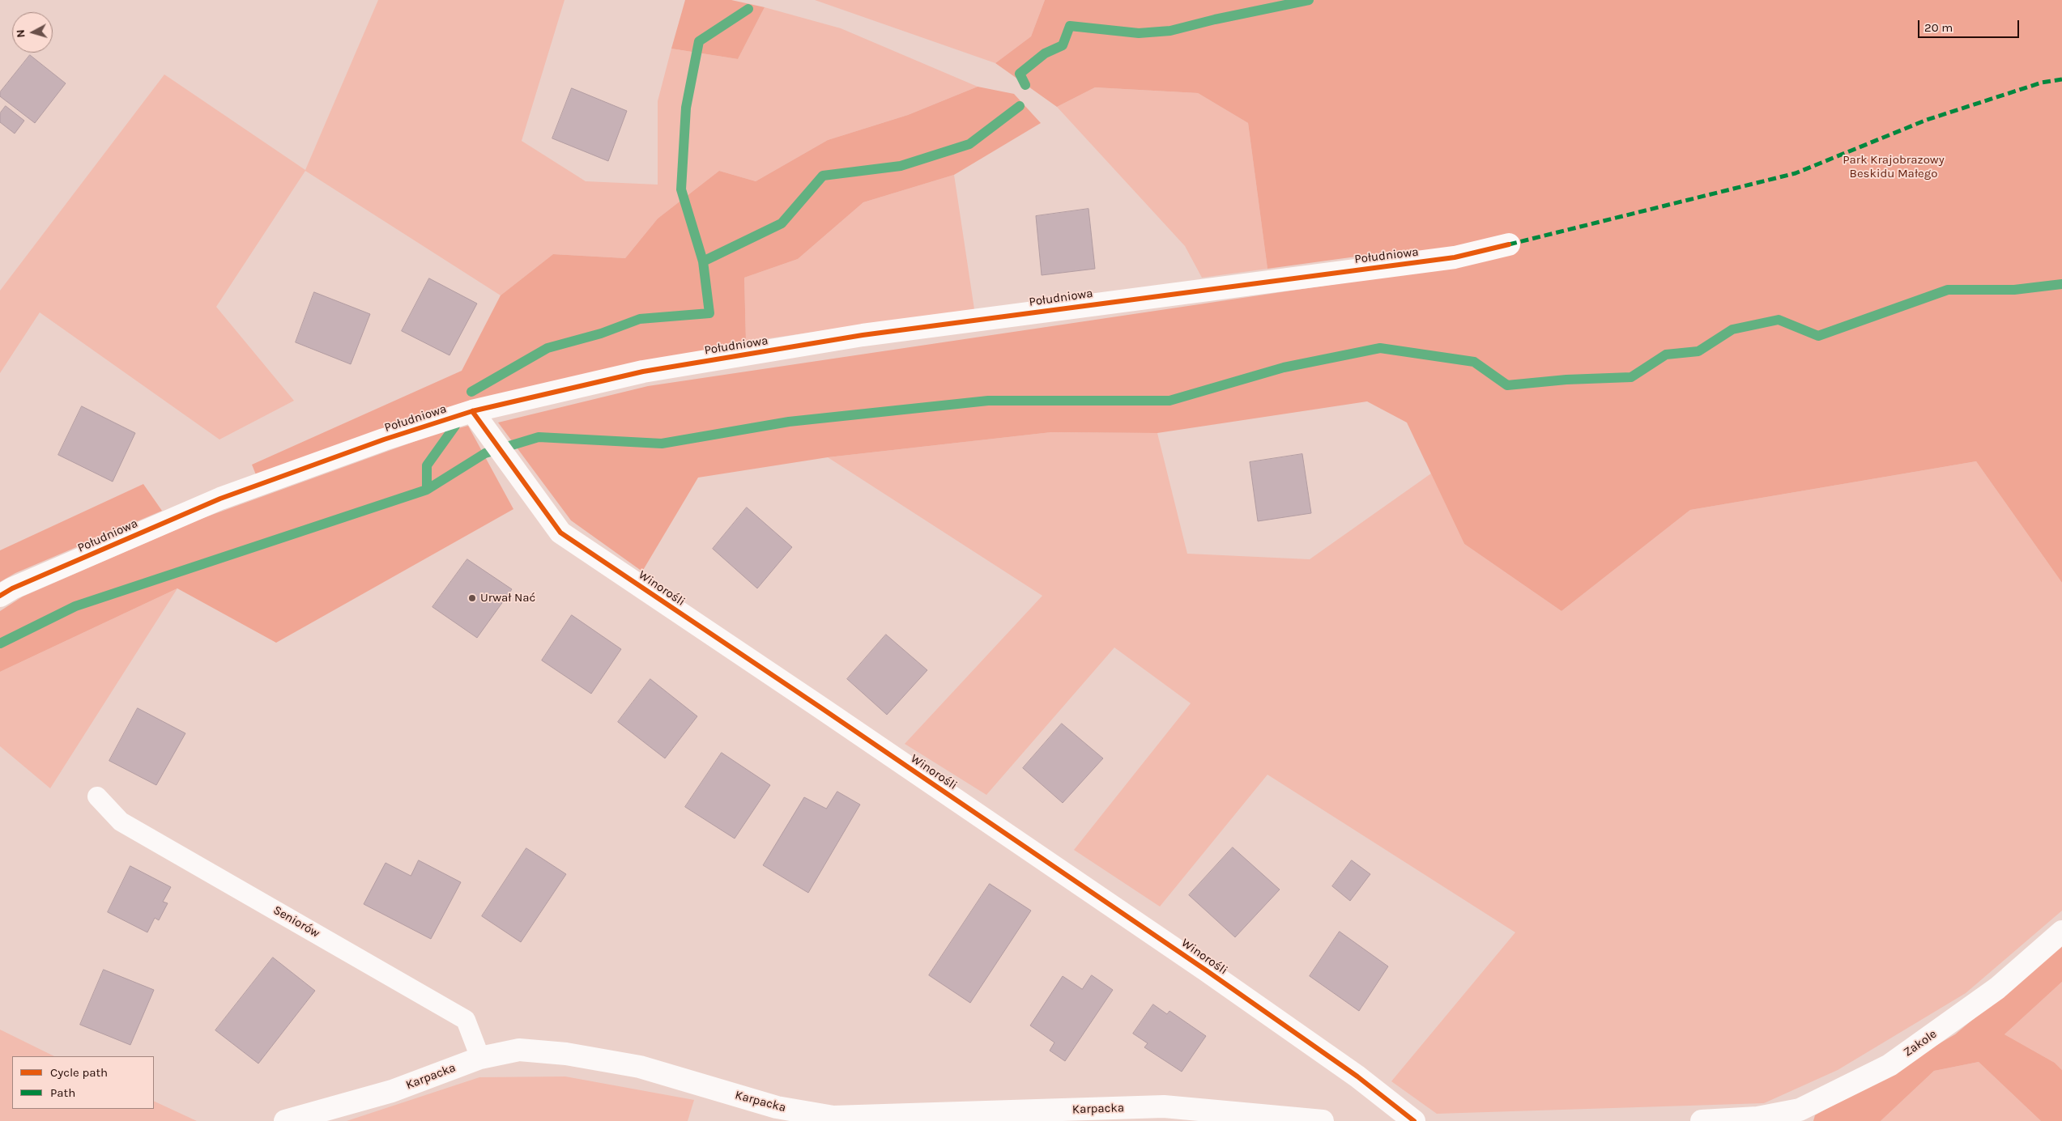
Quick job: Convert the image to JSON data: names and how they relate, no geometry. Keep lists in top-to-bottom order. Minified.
{"streets":{"street":["Południowa","Winorośli","Zakole","Karpacka"],"lane":["Seniorów"]},"crossings":[["Południowa","Winorośli"],["Seniorów","Karpacka"]],"parks":["Park Krajobrazowy Beskidu Małego"],"places":["Urwał Nać"],"legend":["Cycle path","Path"],"scale_bar":"20 m","north":"left"}
